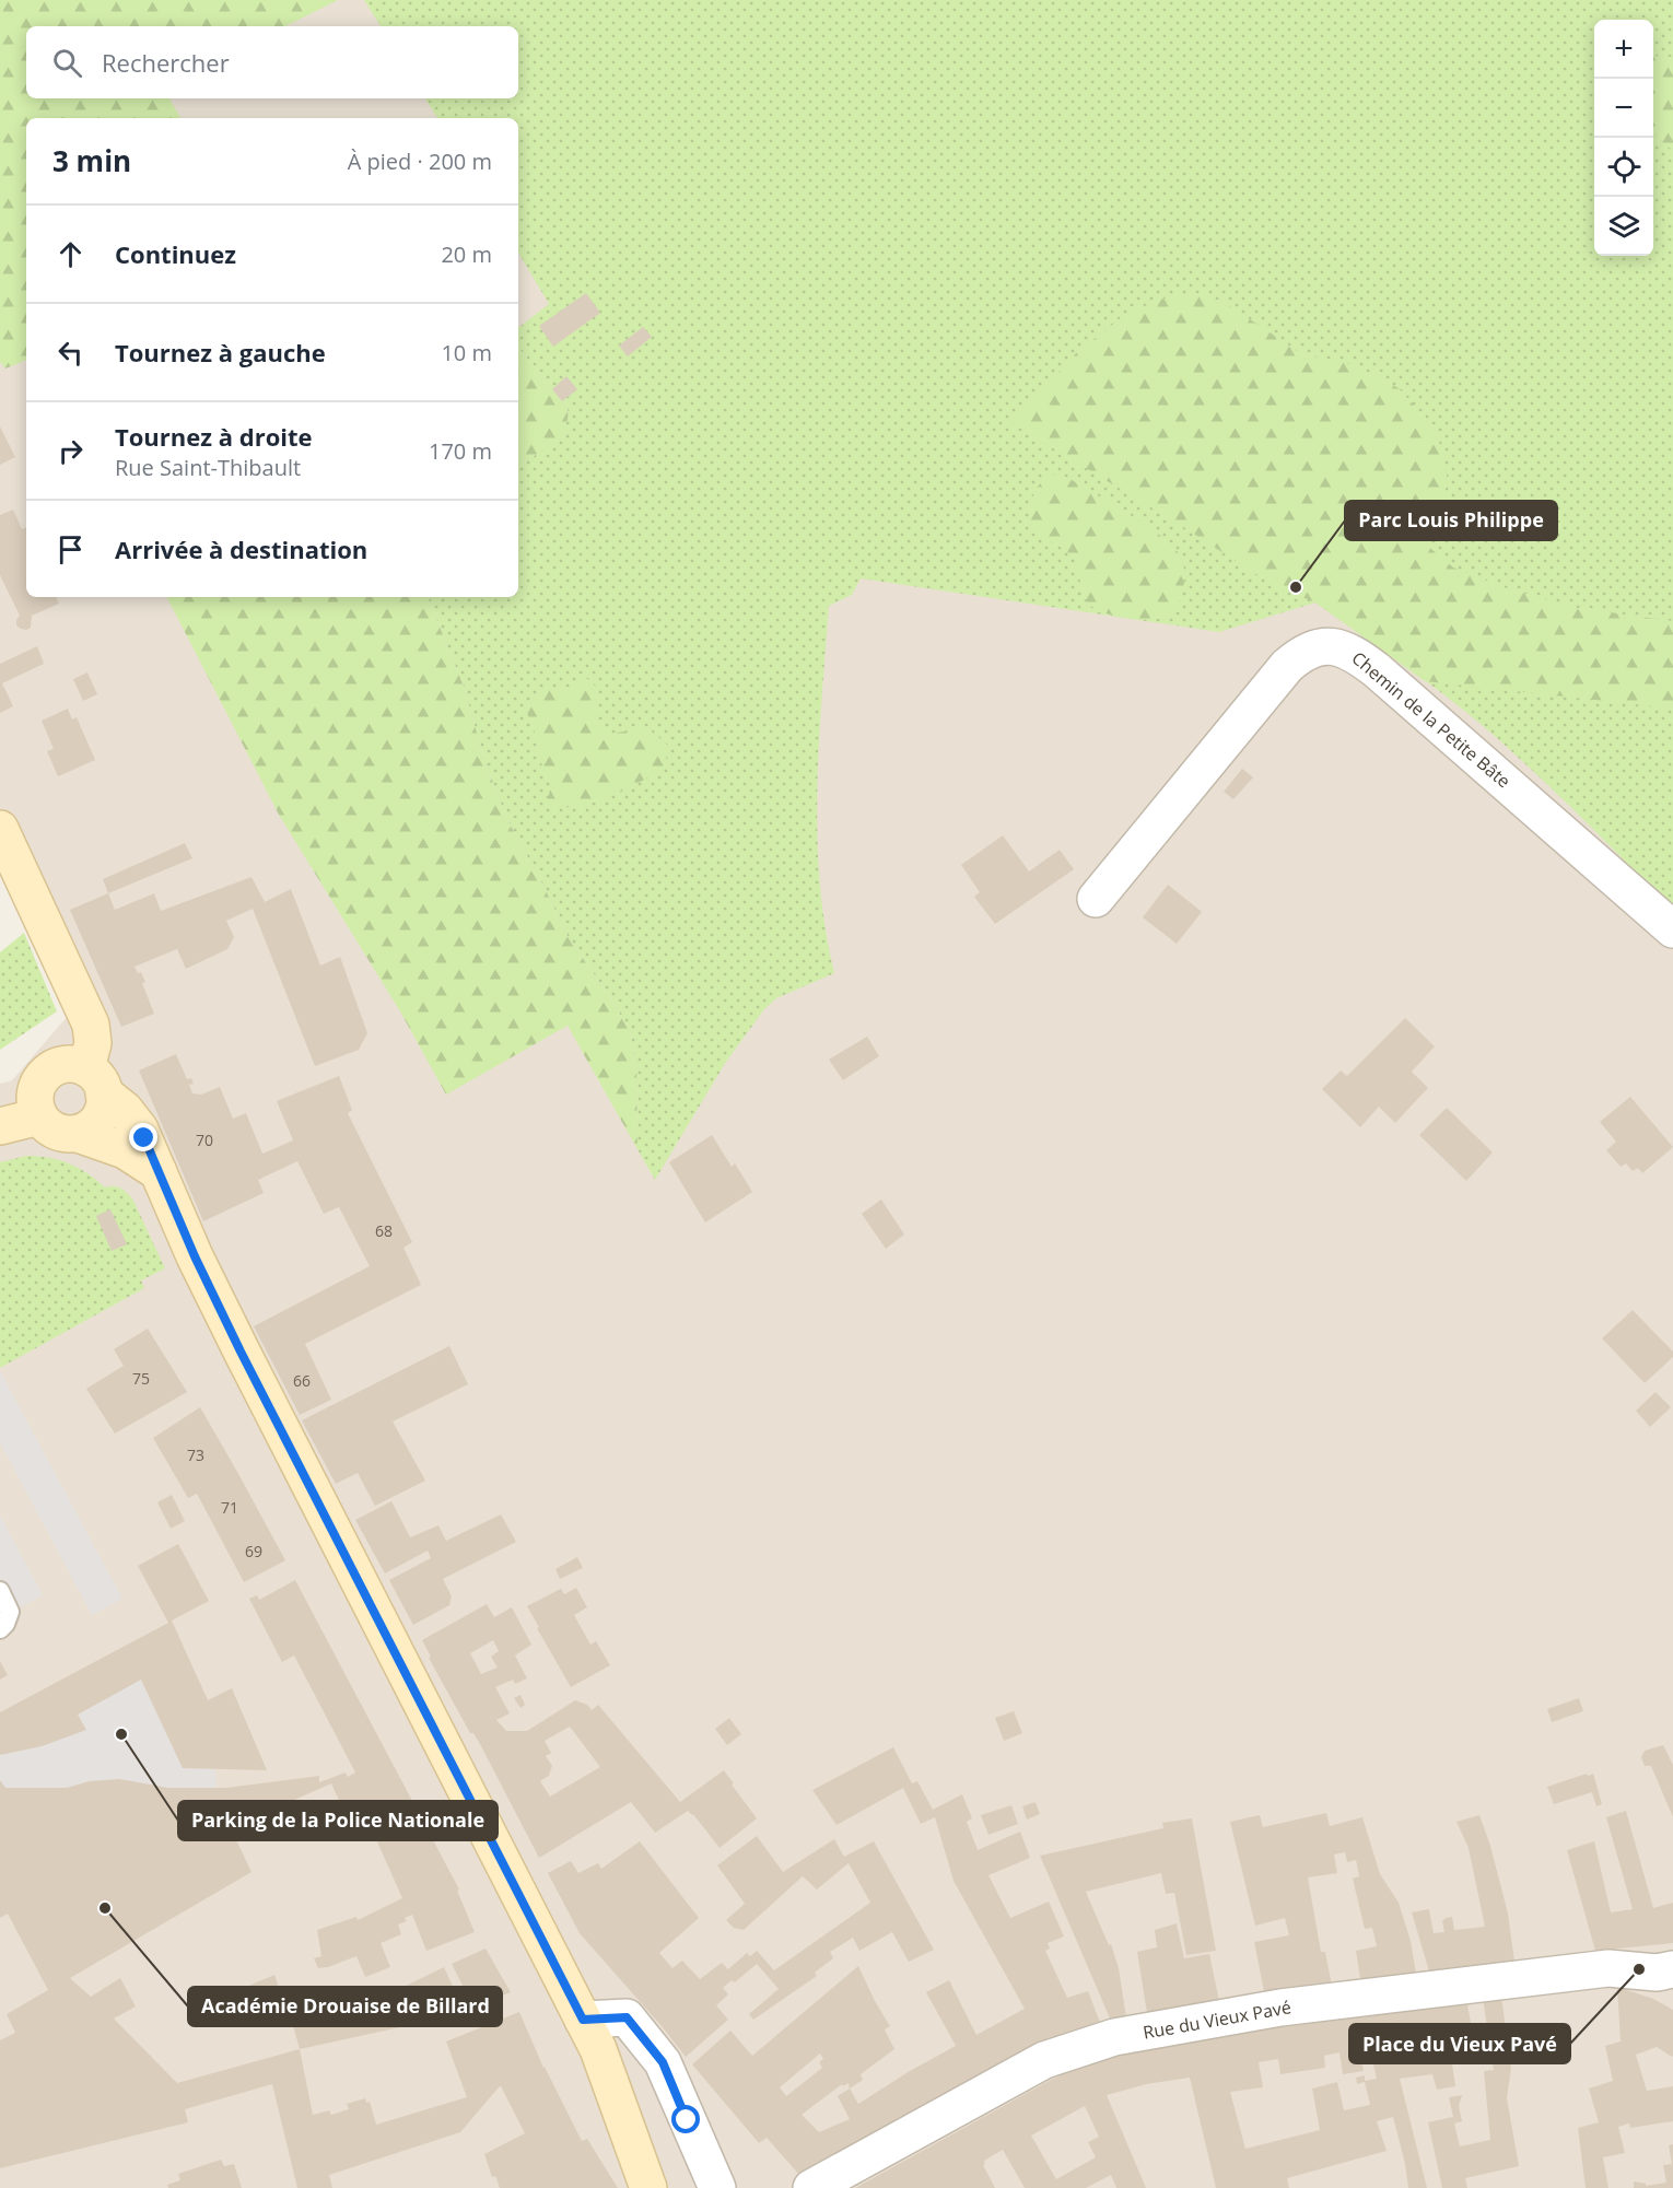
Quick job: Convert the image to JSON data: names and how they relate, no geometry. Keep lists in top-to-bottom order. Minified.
{"streets":{"street":["Chemin de la Petite Bâte","Rue du Vieux Pavé"]},"places":["Parc Louis Philippe","Parking de la Police Nationale","Académie Drouaise de Billard","Place du Vieux Pavé"],"house_numbers":["70","68","75","66","73","71","69"],"page":{"map_buttons":["+","−"],"search":"Rechercher","heading":["3 min","À pied · 200 m"],"list":[["Continuez","20 m"],["Tournez à gauche","10 m"],["Tournez à droite","Rue Saint-Thibault","170 m"],"Arrivée à destination"]}}
